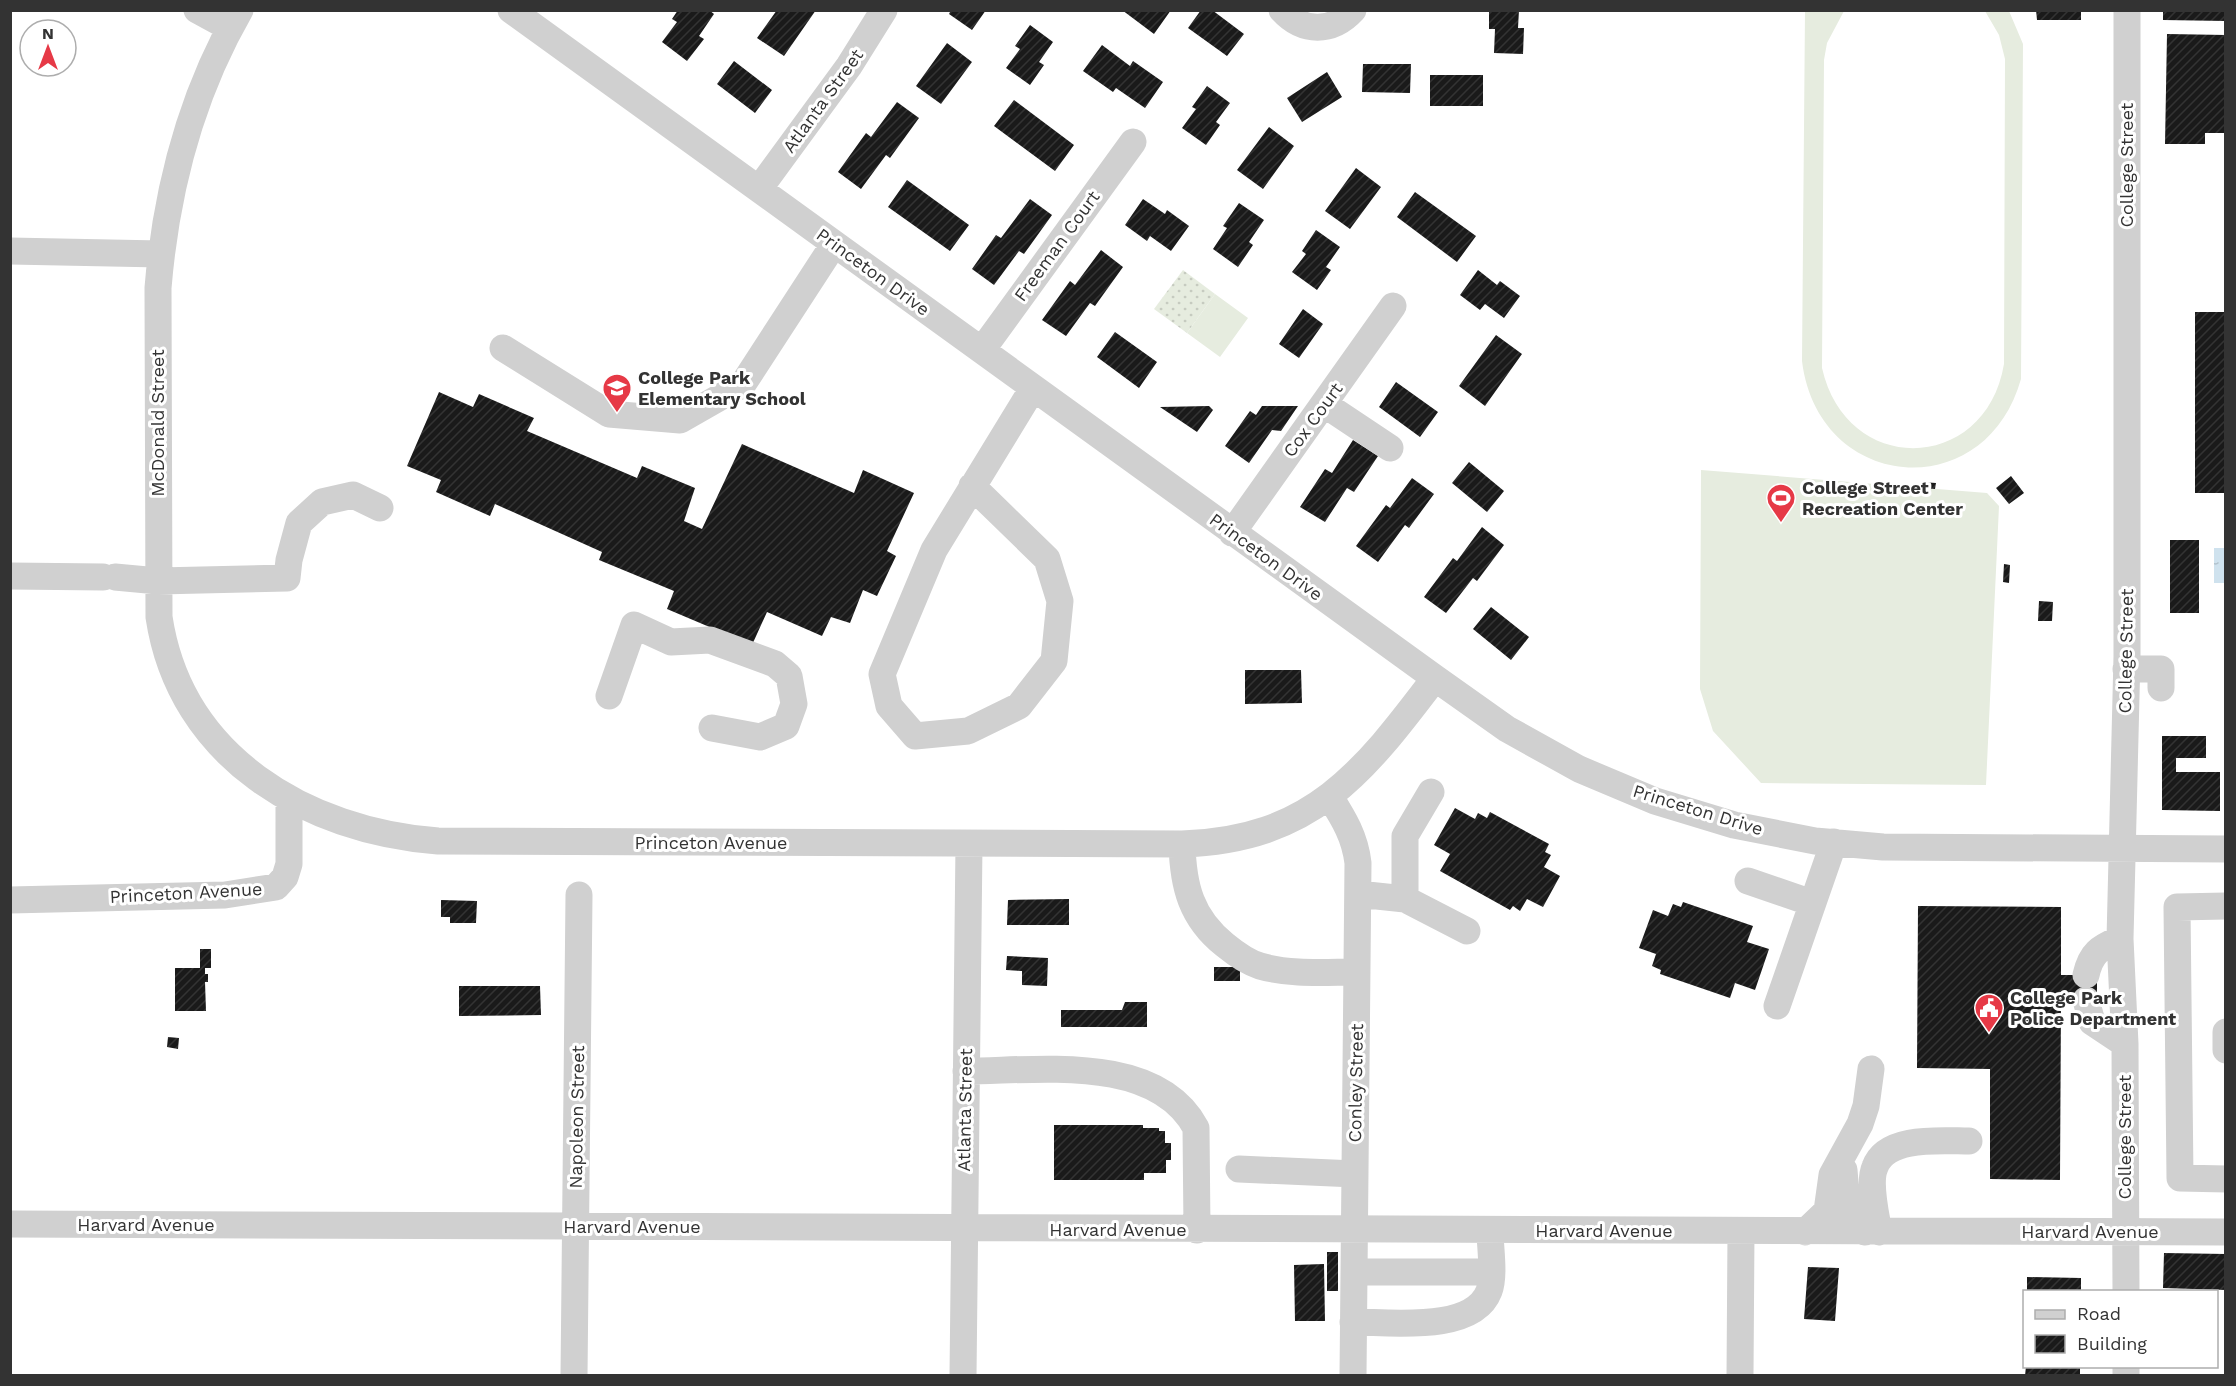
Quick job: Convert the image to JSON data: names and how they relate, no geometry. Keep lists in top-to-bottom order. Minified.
{"streets":{"street":["Atlanta Street","College Street","Freeman Court","Princeton Drive","Cox Court","McDonald Street","Princeton Avenue","Conley Street","Napoleon Street","Harvard Avenue"]},"crossings":[["Atlanta Street","Princeton Drive"],["Atlanta Street","Princeton Avenue"],["Atlanta Street","Harvard Avenue"],["College Street","Princeton Drive"],["College Street","Harvard Avenue"],["Freeman Court","Princeton Drive"],["Princeton Drive","Cox Court"],["Princeton Drive","Princeton Avenue"],["McDonald Street","Princeton Avenue"],["Princeton Avenue","Conley Street"],["Conley Street","Harvard Avenue"],["Napoleon Street","Harvard Avenue"]],"places":{"school or university":["College Park Elementary School"],"sports":["College Street Recreation Center"],"public building":["College Park Police Department"]},"legend":["Road","Building"],"north":"top"}
